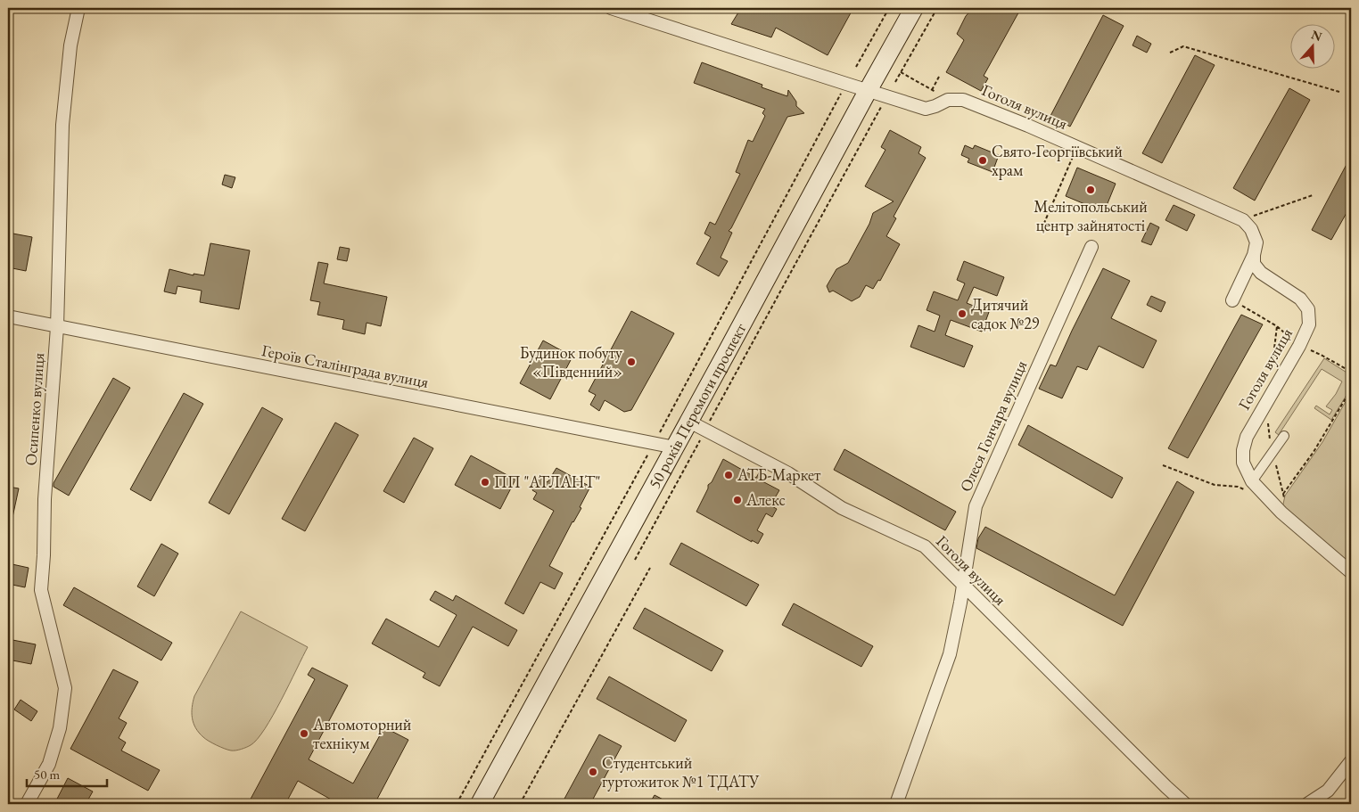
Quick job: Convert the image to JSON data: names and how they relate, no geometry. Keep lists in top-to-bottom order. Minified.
{"streets":{"main road":["50 років Перемоги проспект"],"street":["Гоголя вулиця","Героїв Сталінграда вулиця","Осипенко вулиця","Олеся Гончара вулиця"]},"crossings":[["Гоголя вулиця","50 років Перемоги проспект"],["Гоголя вулиця","Олеся Гончара вулиця"],["Героїв Сталінграда вулиця","50 років Перемоги проспект"],["Героїв Сталінграда вулиця","Осипенко вулиця"]],"places":["Свято-Георгіївський храм","Мелітопольський центр зайнятості","Дитячий садок №29","Будинок побуту «Південний»","АТБ-Маркет","ПП \"АТЛАНТ\"","Алекс","Автомоторний технікум","Студентський гуртожиток №1 ТДАТУ"],"scale_bar":"50 m","north":"top"}
